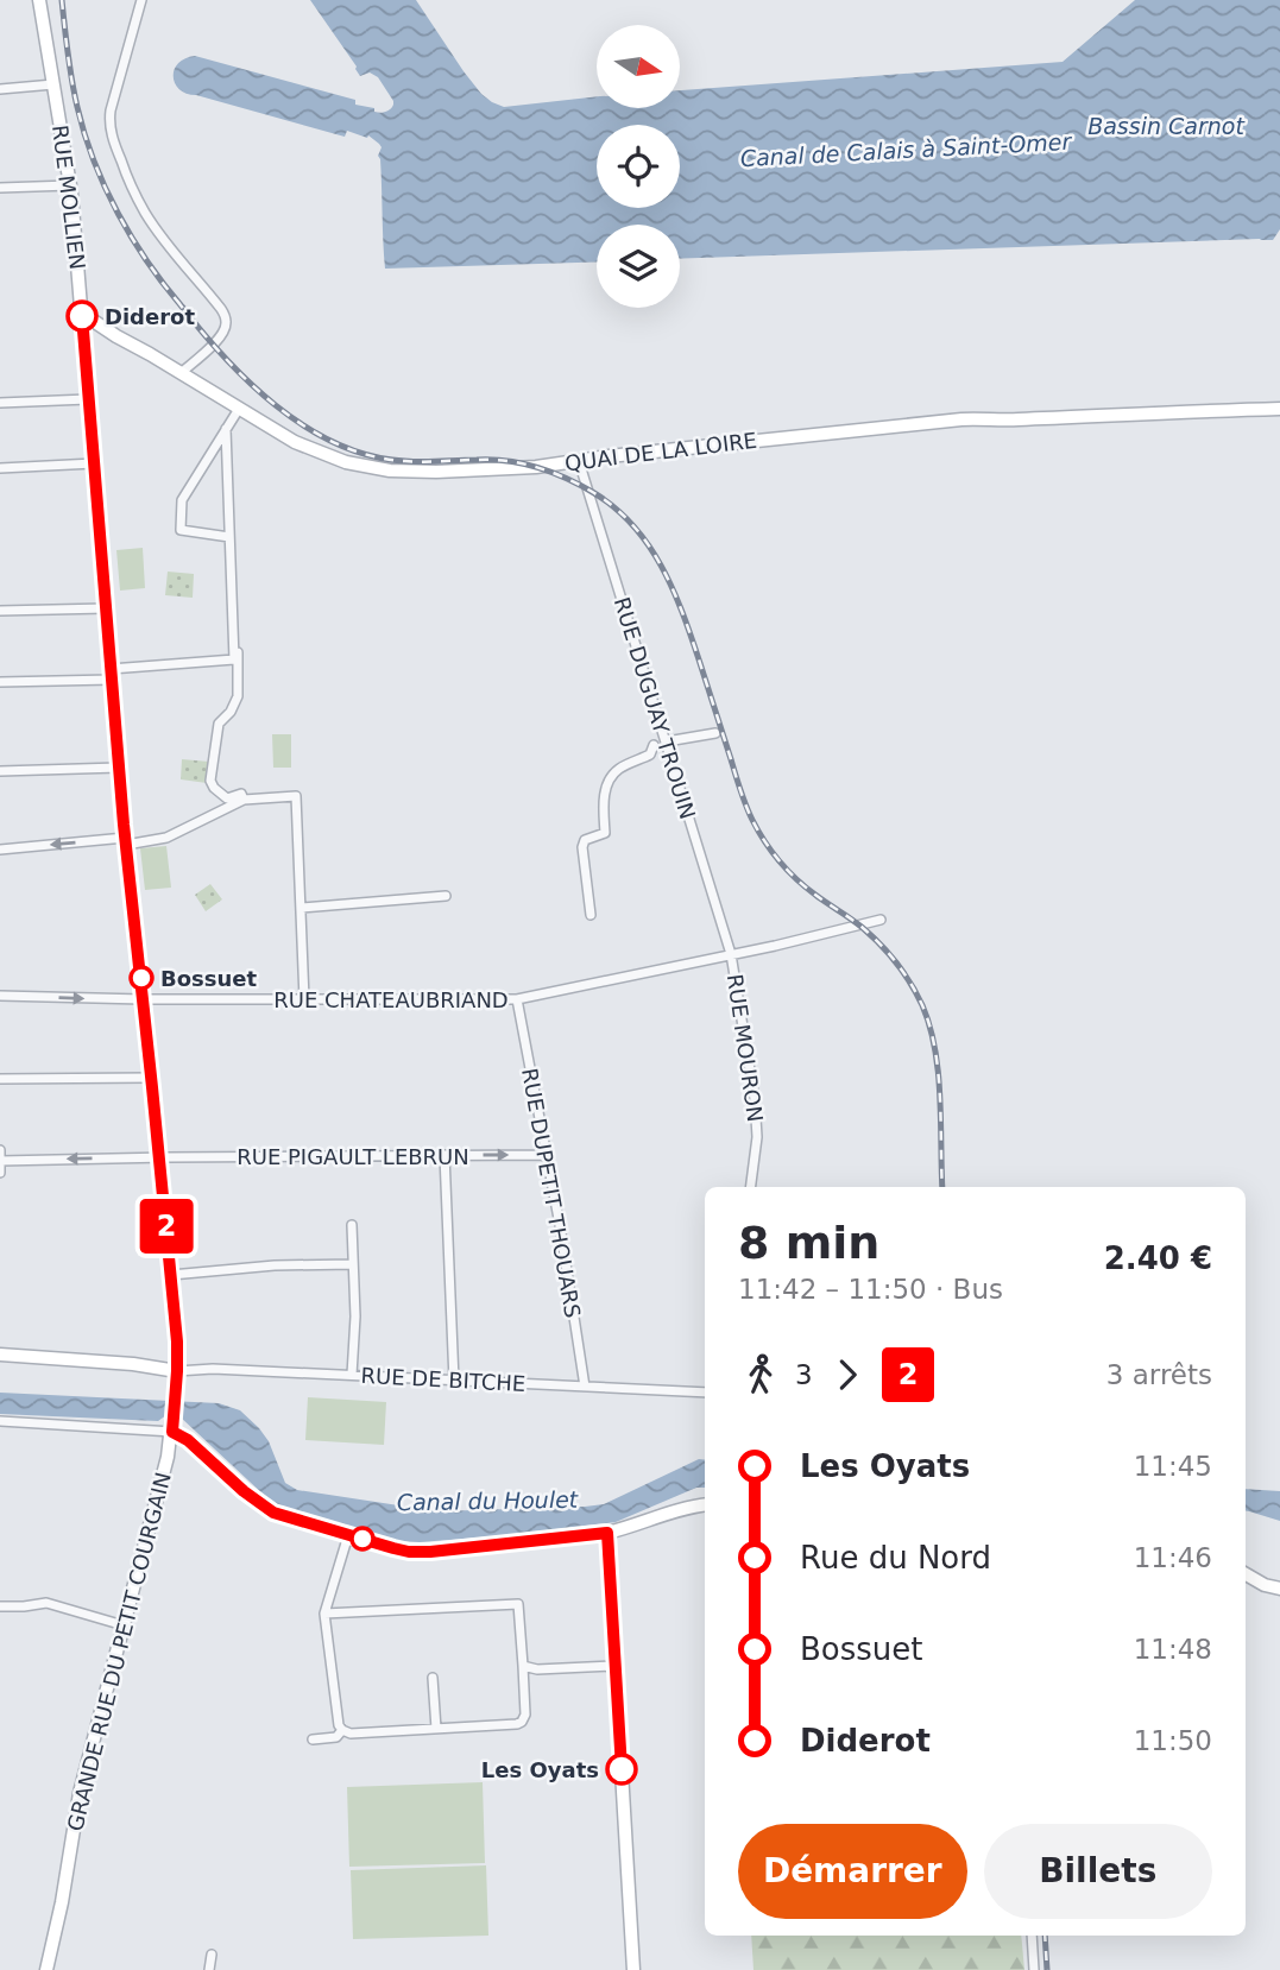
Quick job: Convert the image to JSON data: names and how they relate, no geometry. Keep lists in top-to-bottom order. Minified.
{"streets":{"street":["RUE MOLLIEN","QUAI DE LA LOIRE","RUE DUGUAY TROUIN","RUE CHATEAUBRIAND","RUE MOURON","RUE PIGAULT LEBRUN","RUE DUPETIT THOUARS","RUE DE BITCHE","GRANDE RUE DU PETIT COURGAIN"]},"crossings":[["RUE MOLLIEN","QUAI DE LA LOIRE"],["RUE MOLLIEN","RUE CHATEAUBRIAND"],["RUE MOLLIEN","RUE PIGAULT LEBRUN"],["RUE MOLLIEN","RUE DE BITCHE"],["RUE MOLLIEN","GRANDE RUE DU PETIT COURGAIN"],["QUAI DE LA LOIRE","RUE DUGUAY TROUIN"],["RUE DUGUAY TROUIN","RUE CHATEAUBRIAND"],["RUE DUGUAY TROUIN","RUE MOURON"],["RUE CHATEAUBRIAND","RUE MOURON"],["RUE CHATEAUBRIAND","RUE DUPETIT THOUARS"],["RUE PIGAULT LEBRUN","RUE DUPETIT THOUARS"],["RUE DUPETIT THOUARS","RUE DE BITCHE"]],"water":["Bassin Carnot","Canal de Calais à Saint-Omer","Canal du Houlet"],"places":["Diderot","Bossuet","Les Oyats"],"lines":["bus line 2"],"north":"right","page":{"on_map":"2","heading":["8 min","11:42 – 11:50 · Bus","2.40 €"],"legs":["3","2","3 arrêts"],"list":[{"name":"Les Oyats","value":"11:45"},{"name":"Rue du Nord","value":"11:46"},{"name":"Bossuet","value":"11:48"},{"name":"Diderot","value":"11:50"}],"buttons":["Démarrer","Billets"]}}
